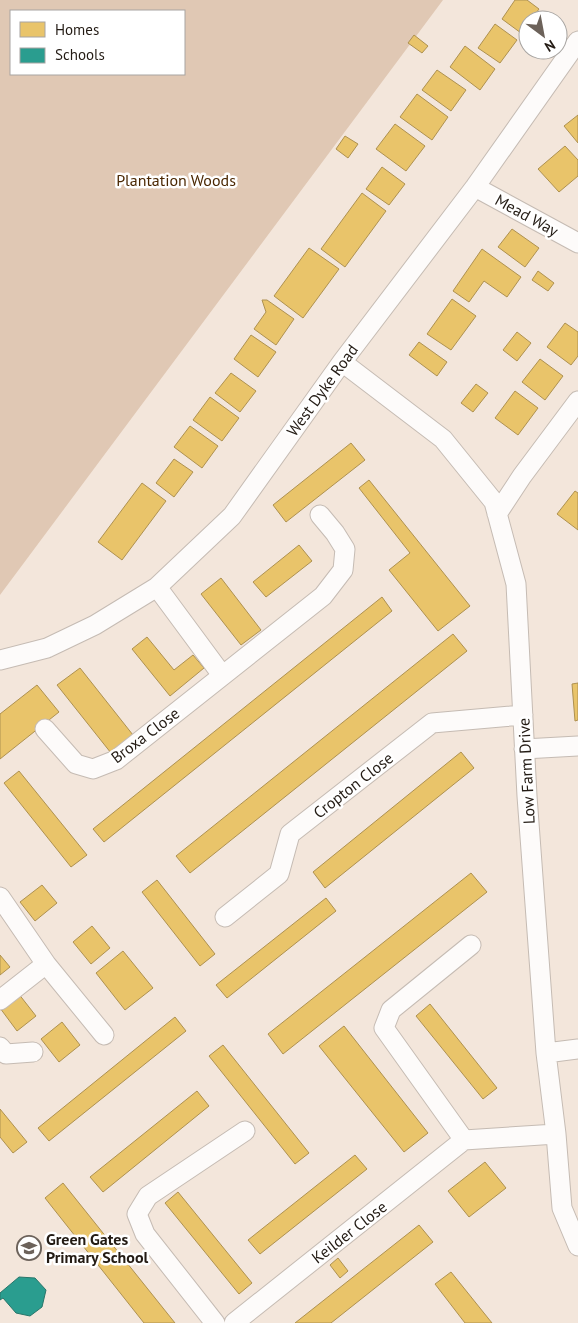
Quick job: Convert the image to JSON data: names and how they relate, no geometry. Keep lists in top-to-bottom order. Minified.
{"streets":{"street":["Mead Way","West Dyke Road","Broxa Close","Low Farm Drive","Cropton Close","Keilder Close"]},"crossings":[["Mead Way","West Dyke Road"],["West Dyke Road","Low Farm Drive"],["Low Farm Drive","Cropton Close"]],"parks":["Plantation Woods"],"places":{"school or university":["Green Gates Primary School"]},"legend":["Homes","Schools"],"north":"bottom right"}
